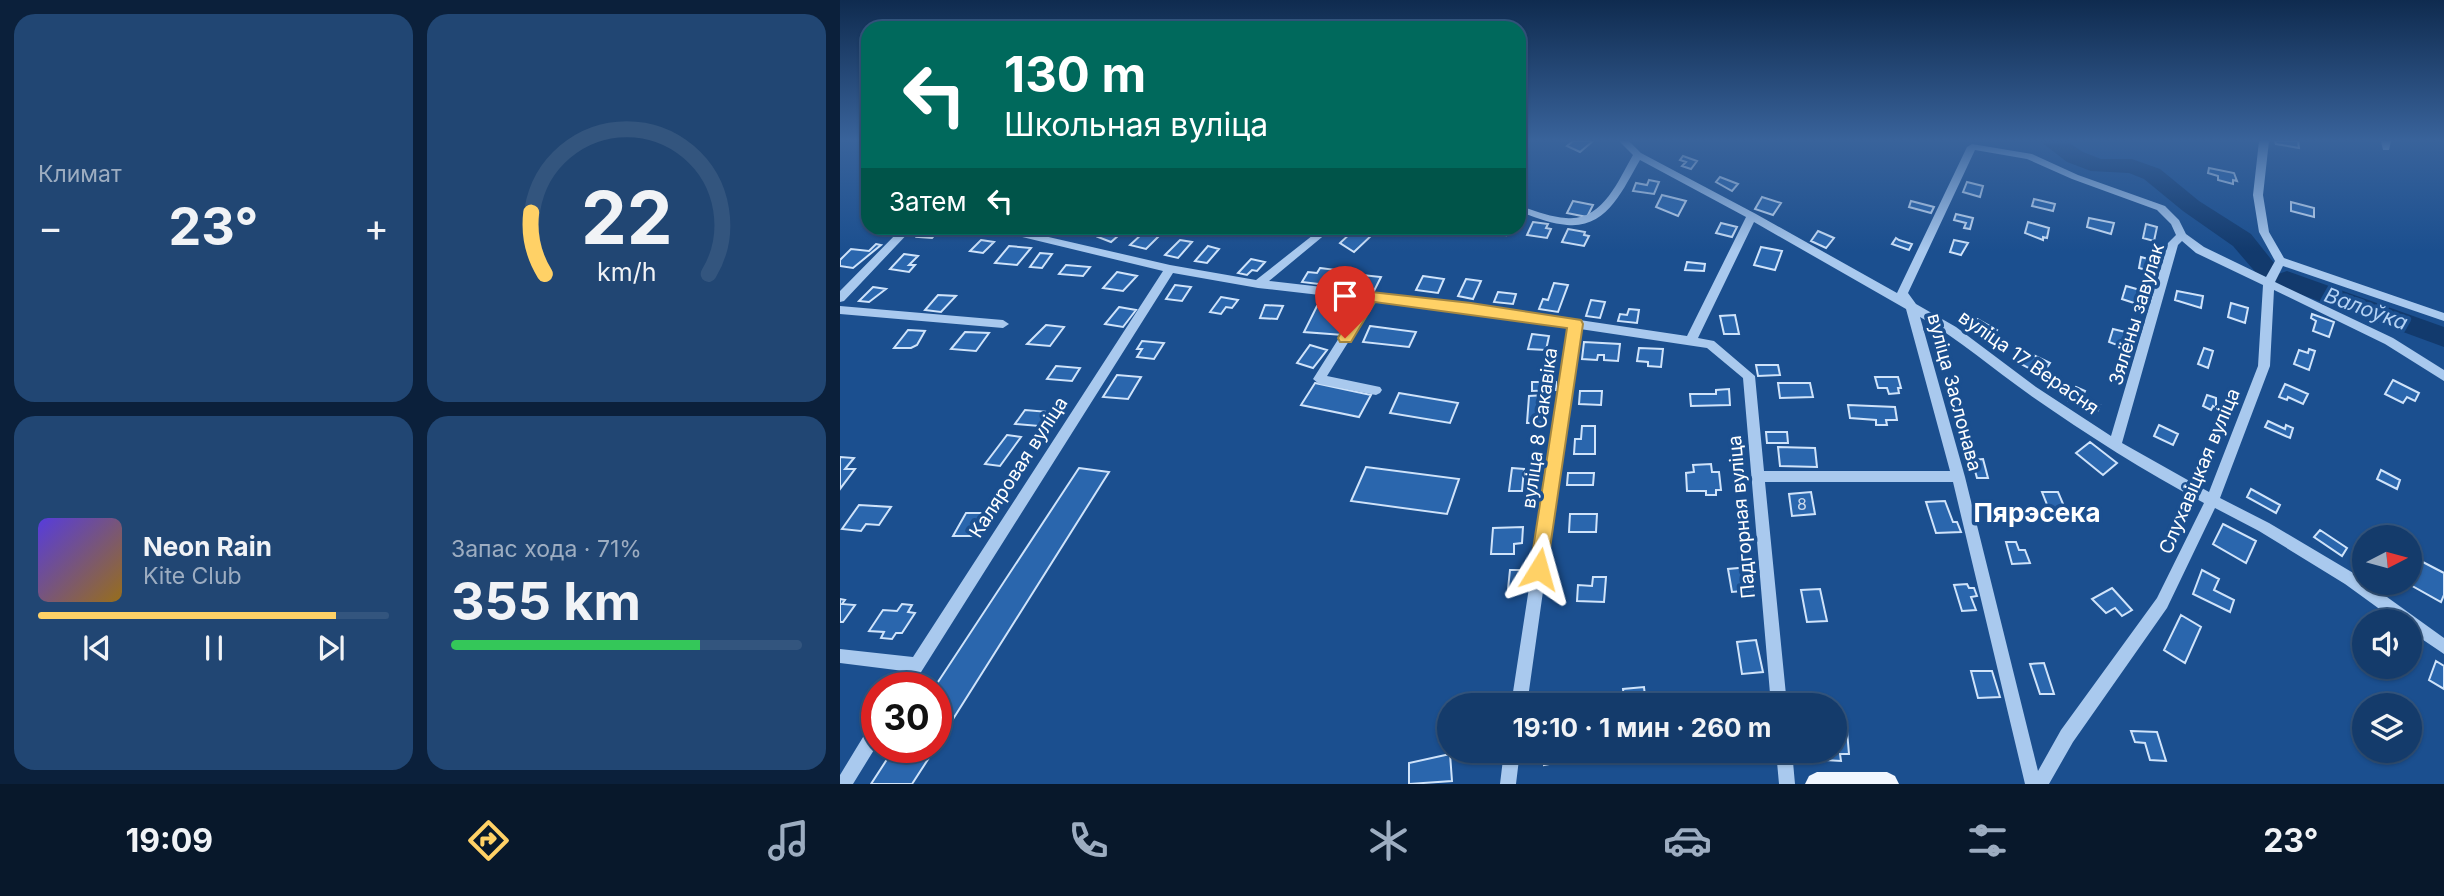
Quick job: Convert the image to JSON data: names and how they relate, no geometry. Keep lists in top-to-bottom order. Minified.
{"streets":{"street":["Зялёны завулак","вуліца 17 Верасня","вуліца Заслонава","вуліца 8 Сакавіка","Каляровая вуліца","Слухавіцкая вуліца","Падгорная вуліца"]},"crossings":[["Зялёны завулак","вуліца 17 Верасня"],["Зялёны завулак","вуліца Заслонава"],["вуліца 17 Верасня","вуліца Заслонава"],["вуліца 17 Верасня","Слухавіцкая вуліца"]],"districts":["Пярэсека"],"water":["Валоўка"],"house_numbers":["8"],"north":"right","page":{"tile":["Климат",["Запас хода · 71%","355 km"]],"turn":["130 m","Школьная вуліца"],"then":"Затем","heat":["−","23°","+"],"song":["Neon Rain","Kite Club"],"limit":"30","trip":"19:10 · 1 мин · 260 m","tabs":["19:09","23°"],"gauge":["22","km/h"]}}
